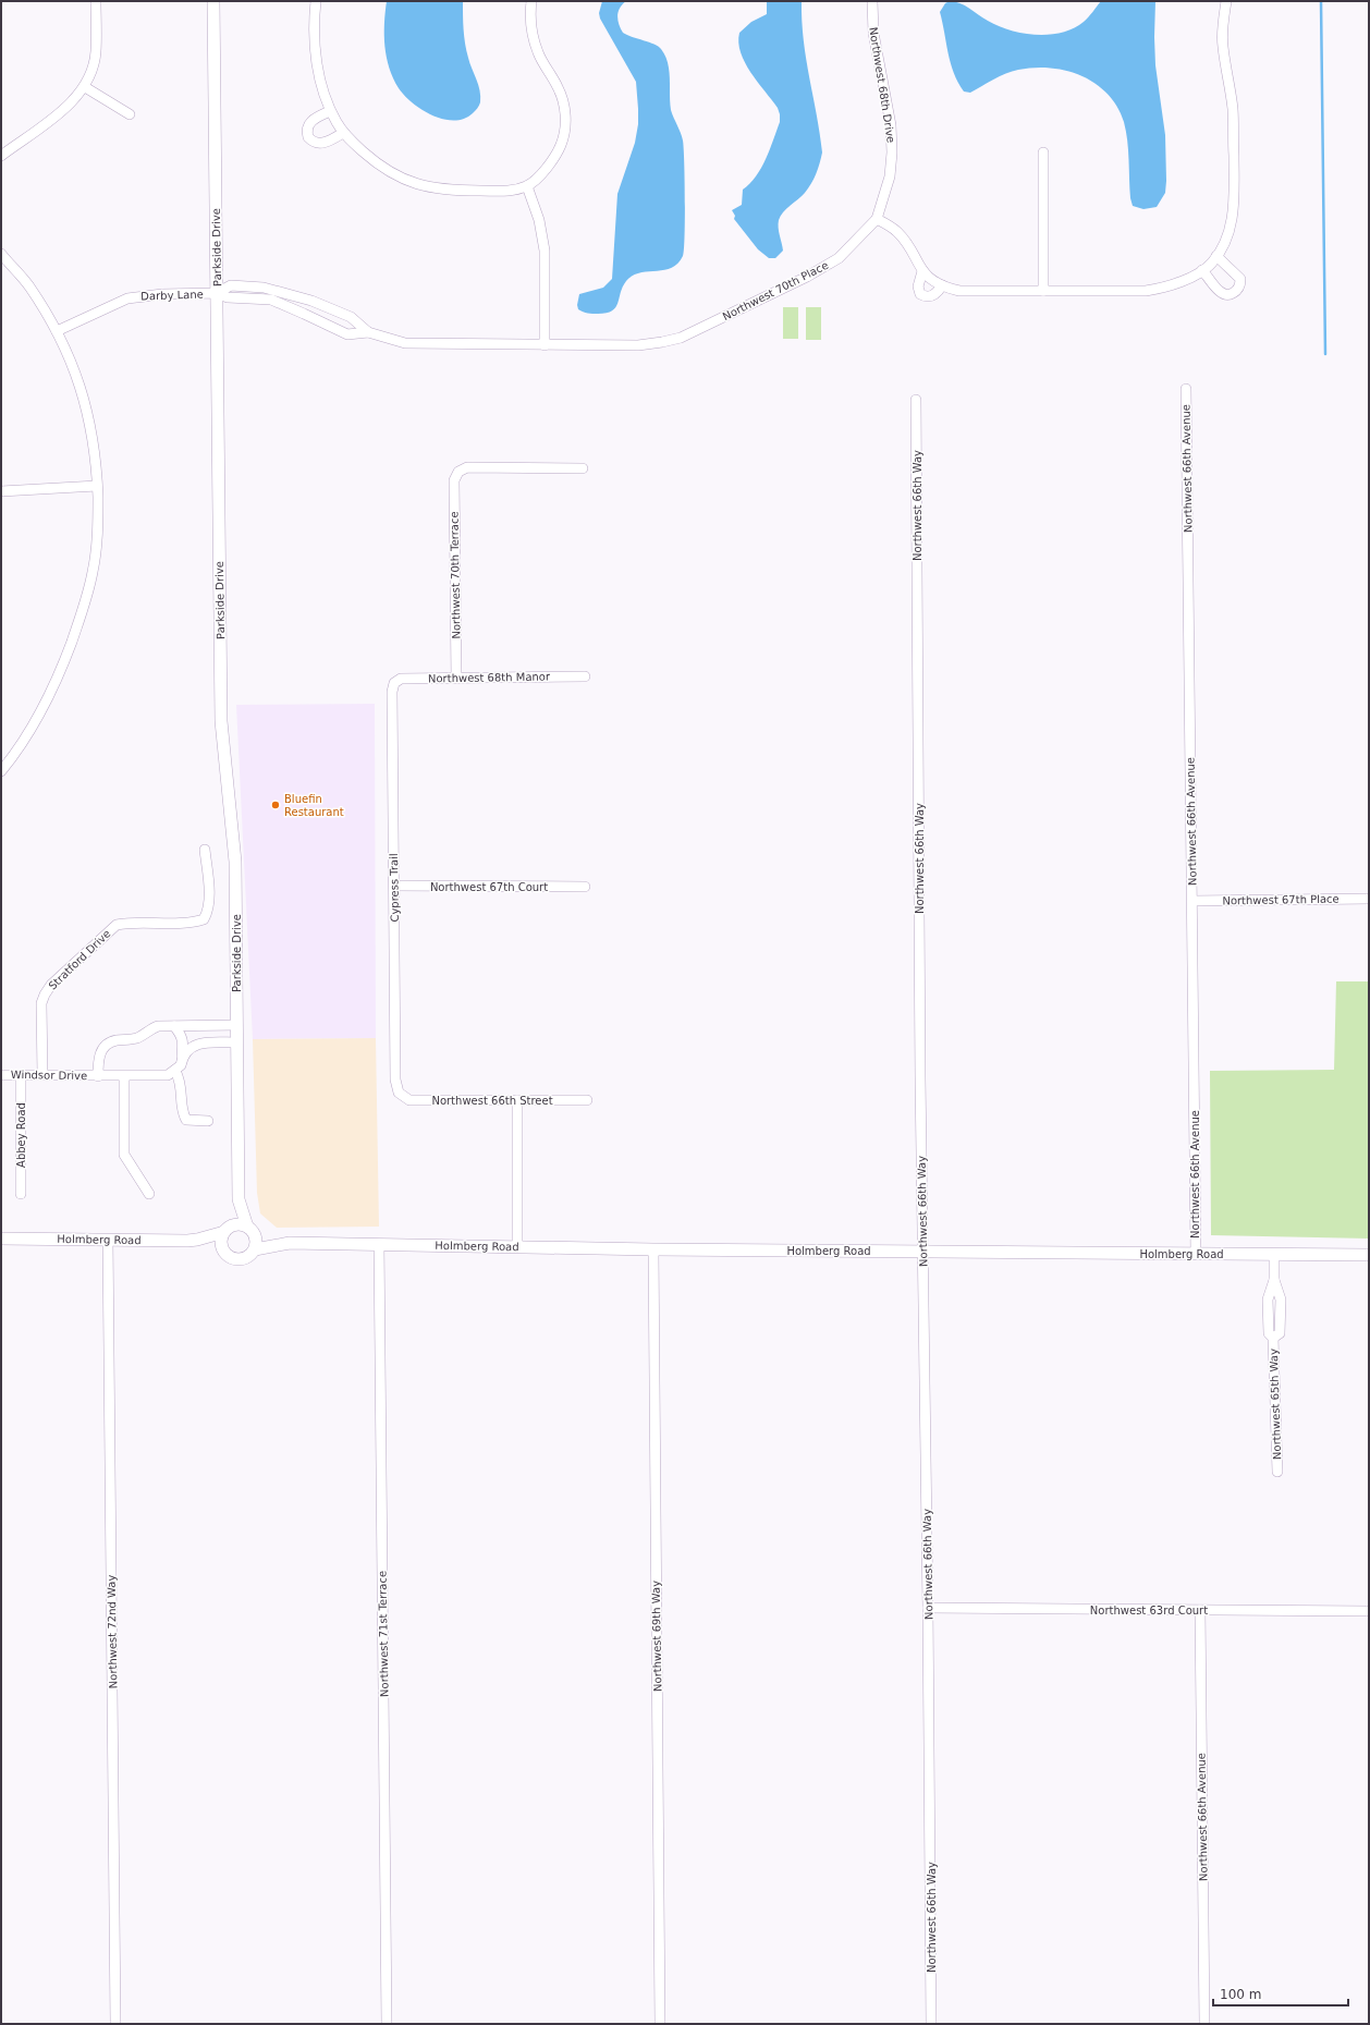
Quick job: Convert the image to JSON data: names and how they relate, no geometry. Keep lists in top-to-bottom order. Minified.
{"streets":{"street":["Northwest 68th Drive","Parkside Drive","Northwest 70th Place","Darby Lane","Northwest 66th Avenue","Northwest 66th Way","Northwest 70th Terrace","Northwest 68th Manor","Northwest 67th Court","Cypress Trail","Northwest 67th Place","Stratford Drive","Windsor Drive","Northwest 66th Street","Abbey Road","Holmberg Road","Northwest 65th Way","Northwest 63rd Court","Northwest 72nd Way","Northwest 71st Terrace","Northwest 69th Way"]},"crossings":[["Northwest 68th Drive","Northwest 70th Place"],["Parkside Drive","Northwest 70th Place"],["Parkside Drive","Darby Lane"],["Parkside Drive","Windsor Drive"],["Parkside Drive","Holmberg Road"],["Northwest 70th Place","Darby Lane"],["Northwest 66th Avenue","Northwest 67th Place"],["Northwest 66th Avenue","Holmberg Road"],["Northwest 66th Avenue","Northwest 63rd Court"],["Northwest 66th Way","Holmberg Road"],["Northwest 66th Way","Northwest 63rd Court"],["Northwest 70th Terrace","Northwest 68th Manor"],["Northwest 68th Manor","Cypress Trail"],["Northwest 67th Court","Cypress Trail"],["Cypress Trail","Northwest 66th Street"],["Stratford Drive","Windsor Drive"],["Windsor Drive","Abbey Road"],["Holmberg Road","Northwest 65th Way"],["Holmberg Road","Northwest 72nd Way"],["Holmberg Road","Northwest 71st Terrace"],["Holmberg Road","Northwest 69th Way"]],"places":["Bluefin Restaurant"],"scale_bar":"100 m"}
